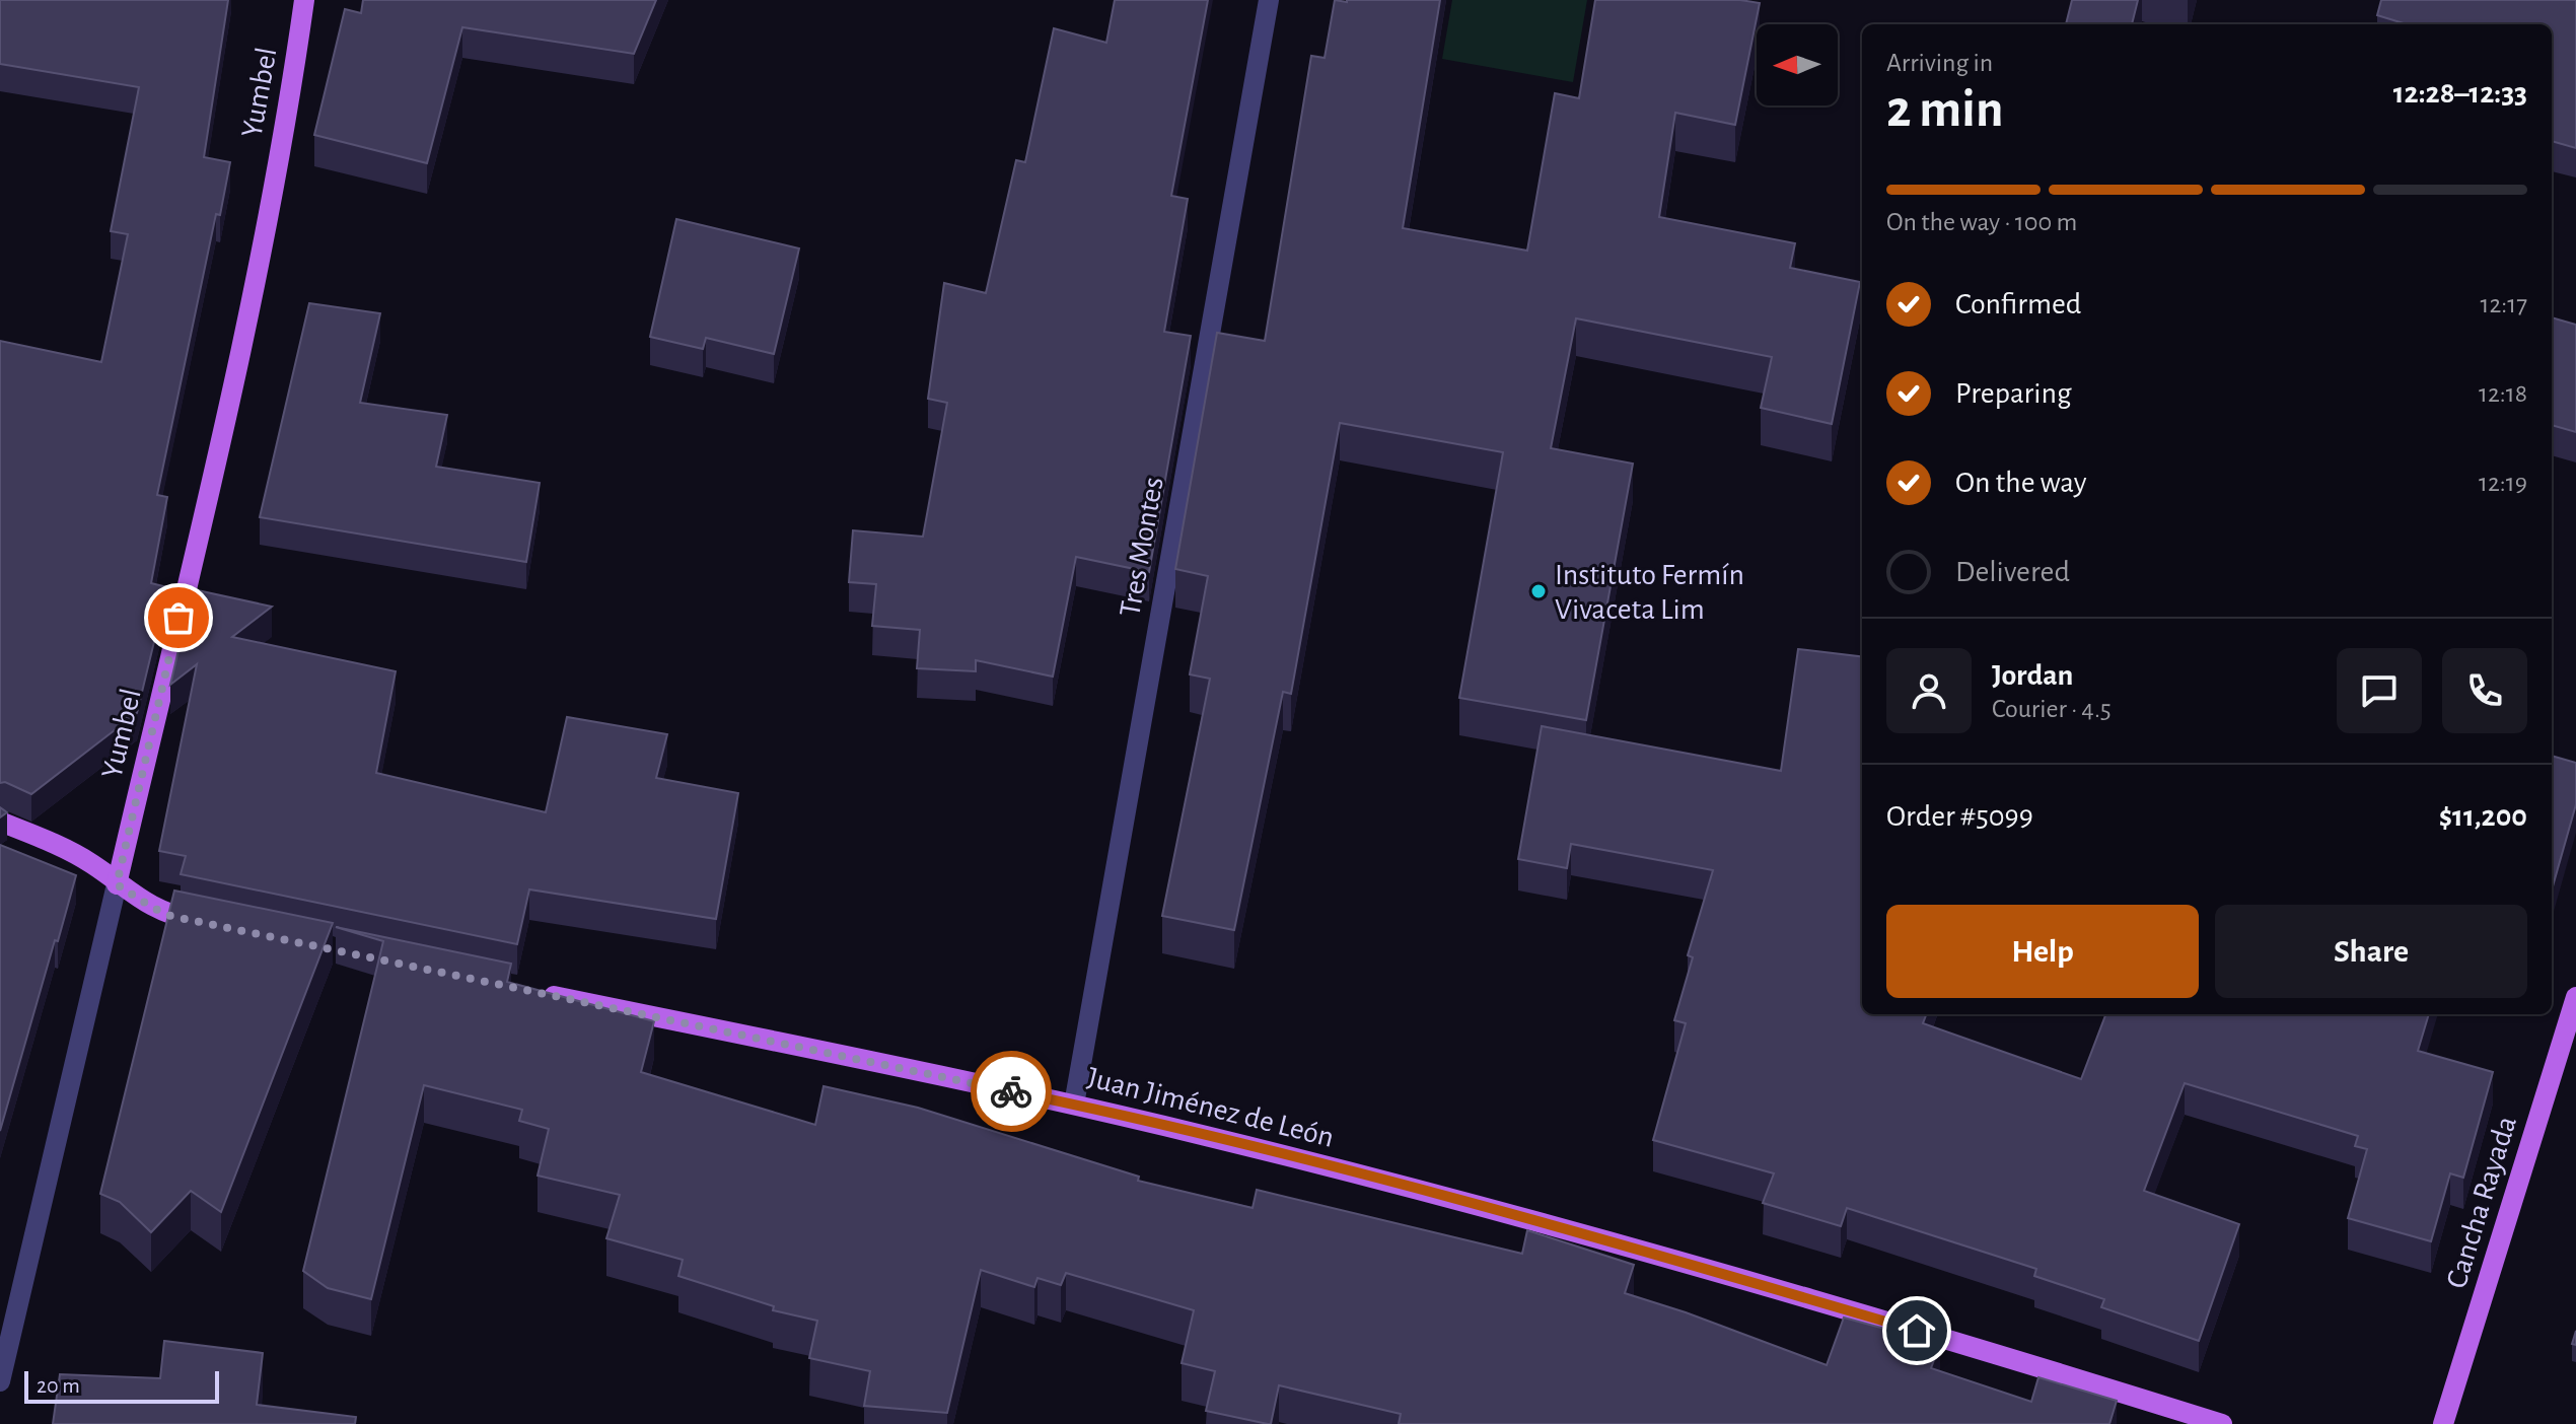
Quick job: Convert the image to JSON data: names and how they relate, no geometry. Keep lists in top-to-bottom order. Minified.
{"streets":{"main road":["Yumbel","Juan Jiménez de León","Cancha Rayada"],"street":["Tres Montes"]},"crossings":[["Tres Montes","Juan Jiménez de León"]],"places":["Instituto Fermín Vivaceta Lim"],"scale_bar":"20 m","north":"left","page":{"heading":["2 min","Arriving in","12:28–12:33"],"panel":["Jordan","Courier · 4.5","Order #5099","$11,200"],"bar":"On the way · 100 m","list":[["Confirmed","12:17"],["Preparing","12:18"],["On the way","12:19"],"Delivered"],"buttons":["Help","Share"],"scale":"20 m"}}
